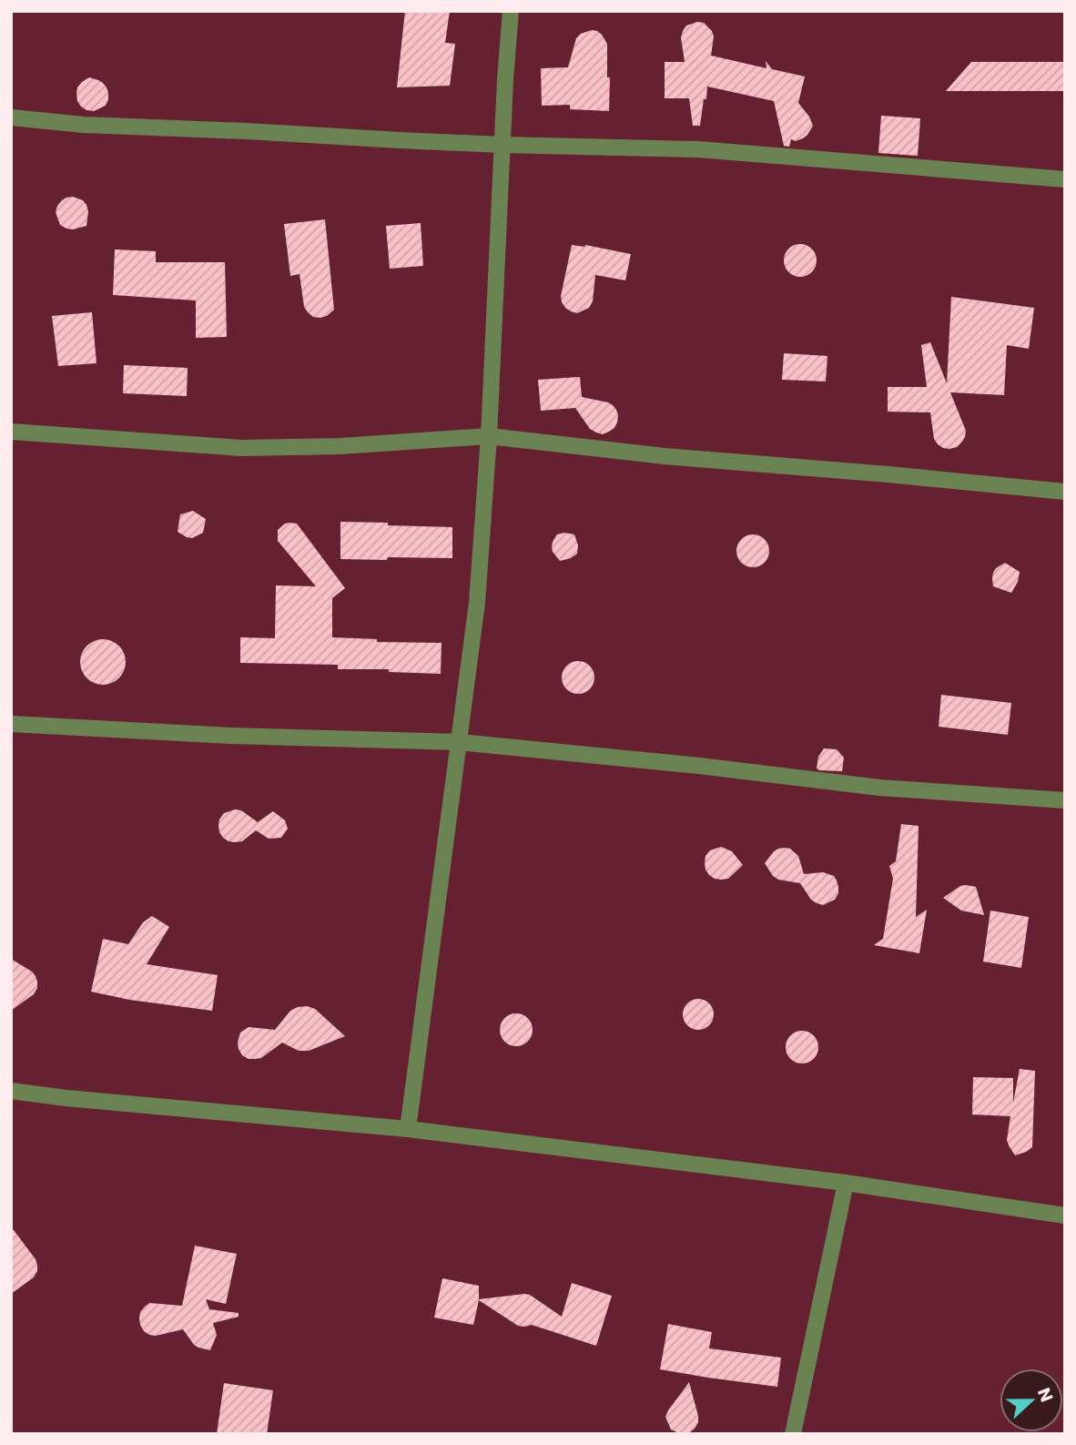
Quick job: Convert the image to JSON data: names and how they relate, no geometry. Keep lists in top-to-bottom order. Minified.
{"north":"right"}
